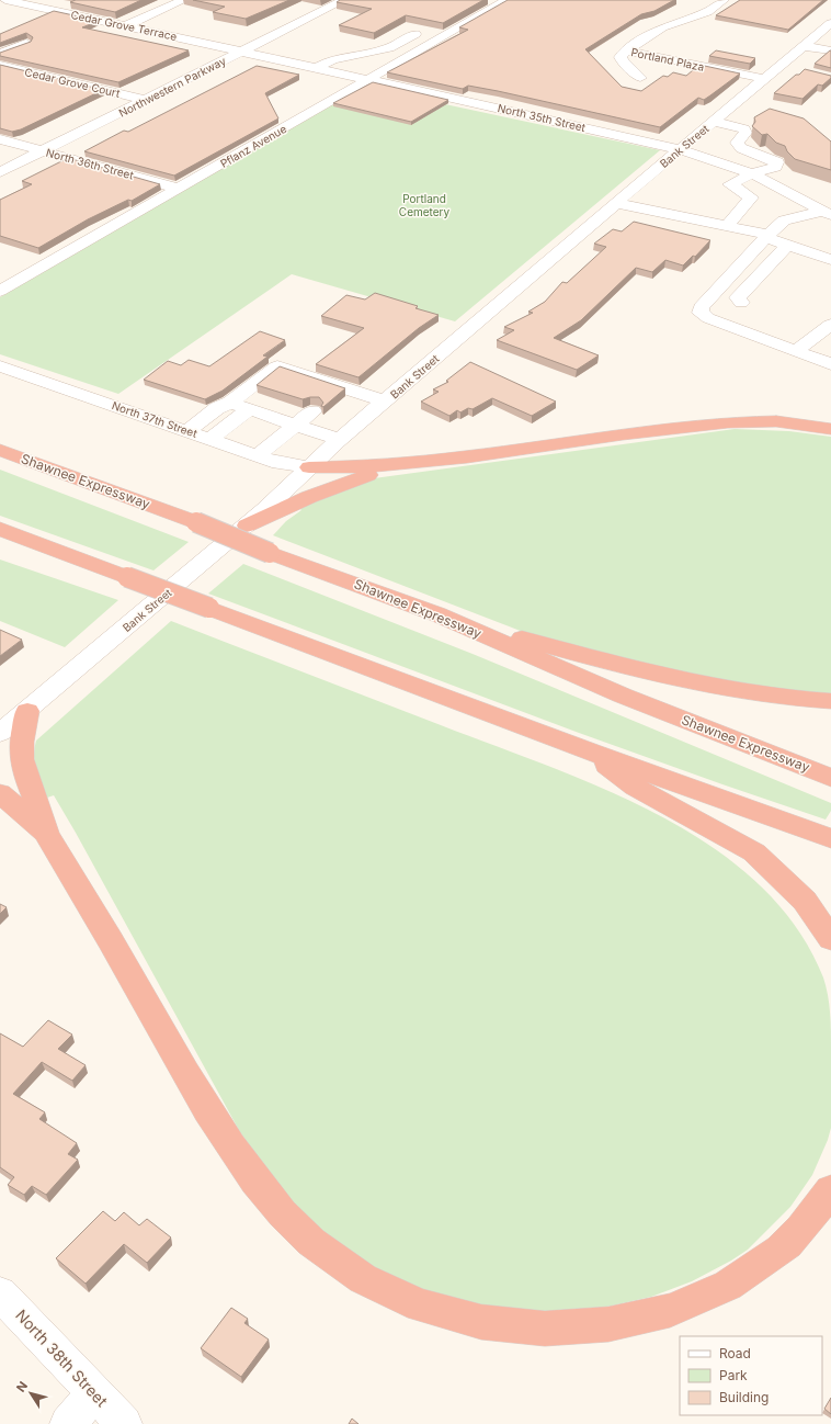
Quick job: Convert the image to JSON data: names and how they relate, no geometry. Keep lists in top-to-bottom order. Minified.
{"streets":{"highway":["Shawnee Expressway"],"street":["Cedar Grove Terrace","Portland Plaza","Cedar Grove Court","Northwestern Parkway","North 35th Street","Pflanz Avenue","Bank Street","North 36th Street","North 37th Street","North 38th Street"]},"crossings":[["Cedar Grove Terrace","Northwestern Parkway"],["Cedar Grove Terrace","North 35th Street"],["Portland Plaza","Bank Street"],["Cedar Grove Court","Northwestern Parkway"],["Northwestern Parkway","North 35th Street"],["Northwestern Parkway","North 36th Street"],["North 35th Street","Pflanz Avenue"],["North 35th Street","Bank Street"],["Pflanz Avenue","North 36th Street"],["Bank Street","North 37th Street"]],"parks":["Portland Cemetery"],"legend":["Road","Park","Building"],"north":"top left"}
